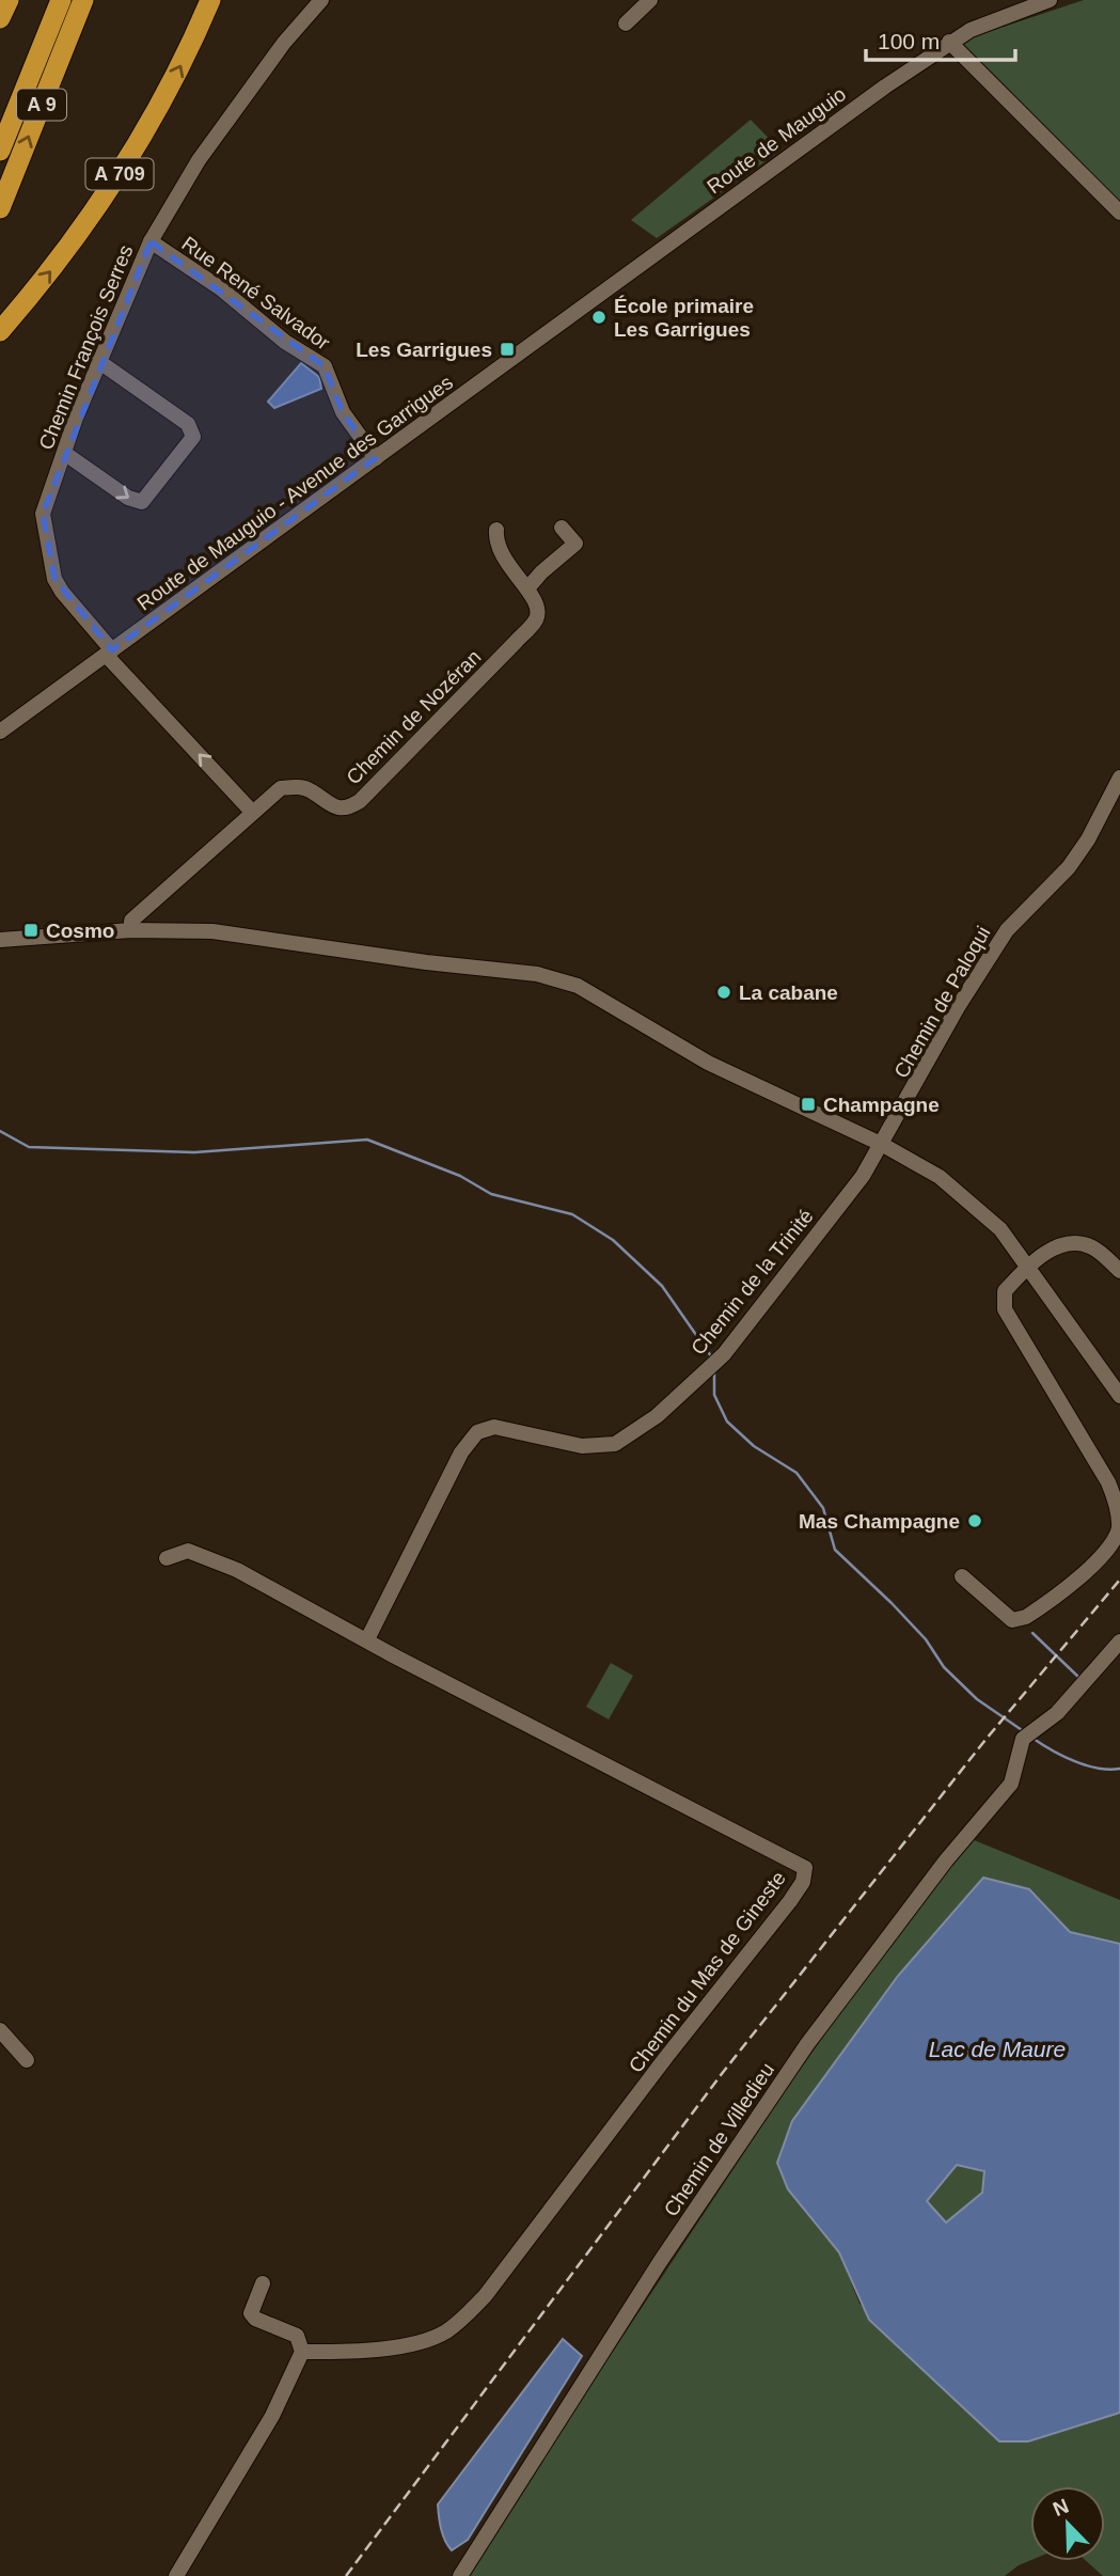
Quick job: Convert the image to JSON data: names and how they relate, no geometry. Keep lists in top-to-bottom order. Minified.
{"streets":{"highway":["A 9","A 709"],"street":["Route de Mauguio","Rue René Salvador","Chemin François Serres","Route de Mauguio - Avenue des Garrigues","Chemin de Nozéran","Chemin de Paloqui","Chemin de la Trinité","Chemin du Mas de Gineste","Chemin de Villedieu"]},"crossings":[["Route de Mauguio","Route de Mauguio - Avenue des Garrigues"],["Rue René Salvador","Chemin François Serres"],["Rue René Salvador","Route de Mauguio - Avenue des Garrigues"],["Chemin François Serres","Route de Mauguio - Avenue des Garrigues"],["Chemin François Serres","Chemin de Nozéran"],["Chemin de Paloqui","Chemin de la Trinité"],["Chemin de la Trinité","Chemin du Mas de Gineste"]],"water":["Lac de Maure"],"places":{"other":["École primaire Les Garrigues","La cabane","Mas Champagne"],"transit":["Les Garrigues","Cosmo","Champagne"]},"scale_bar":"100 m","north":"top left"}
